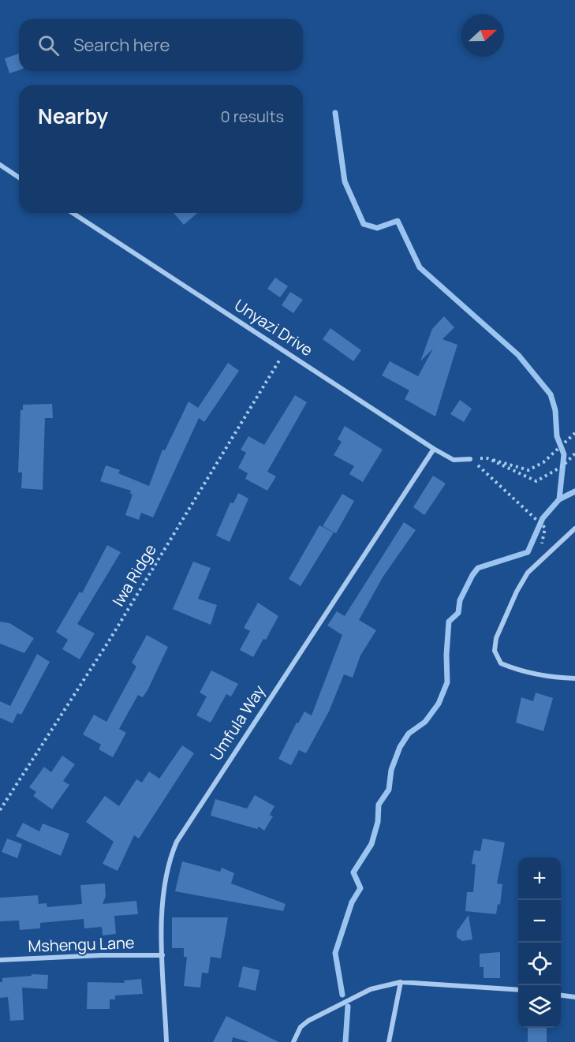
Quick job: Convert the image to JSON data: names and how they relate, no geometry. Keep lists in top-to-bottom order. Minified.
{"streets":{"street":["Unyazi Drive","Umfula Way","Mshengu Lane"],"path":["Iwa Ridge"]},"crossings":[["Unyazi Drive","Iwa Ridge"],["Unyazi Drive","Umfula Way"],["Umfula Way","Mshengu Lane"]],"north":"right","page":{"search":"Search here","heading":["Nearby","0 results"],"map_buttons":["+","−"]}}
